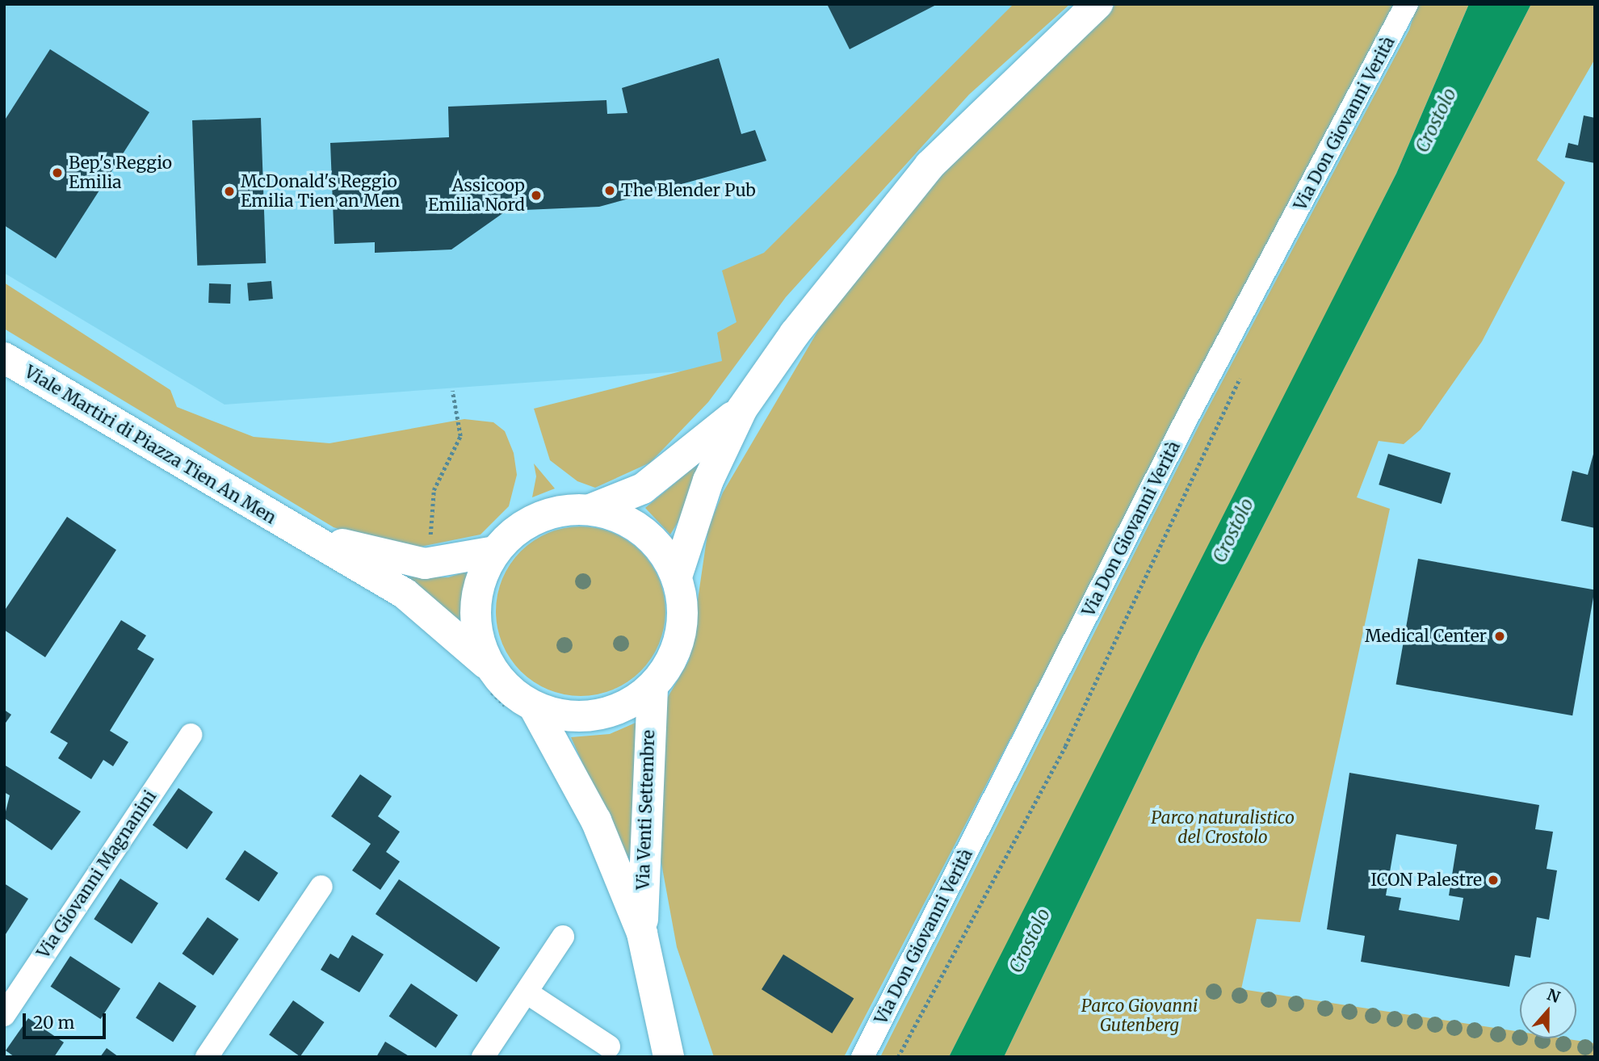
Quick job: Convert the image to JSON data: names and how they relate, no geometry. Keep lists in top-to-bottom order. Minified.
{"streets":{"main road":["Viale Martiri di Piazza Tien An Men","Via Venti Settembre"],"street":["Via Don Giovanni Verità","Via Giovanni Magnanini"]},"crossings":[["Viale Martiri di Piazza Tien An Men","Via Venti Settembre"]],"water":["Crostolo"],"parks":["Parco naturalistico del Crostolo","Parco Giovanni Gutenberg"],"places":["Bep's Reggio Emilia","The Blender Pub","McDonald's Reggio Emilia Tien an Men","Assicoop Emilia Nord","Medical Center","ICON Palestre"],"scale_bar":"20 m","north":"top"}
